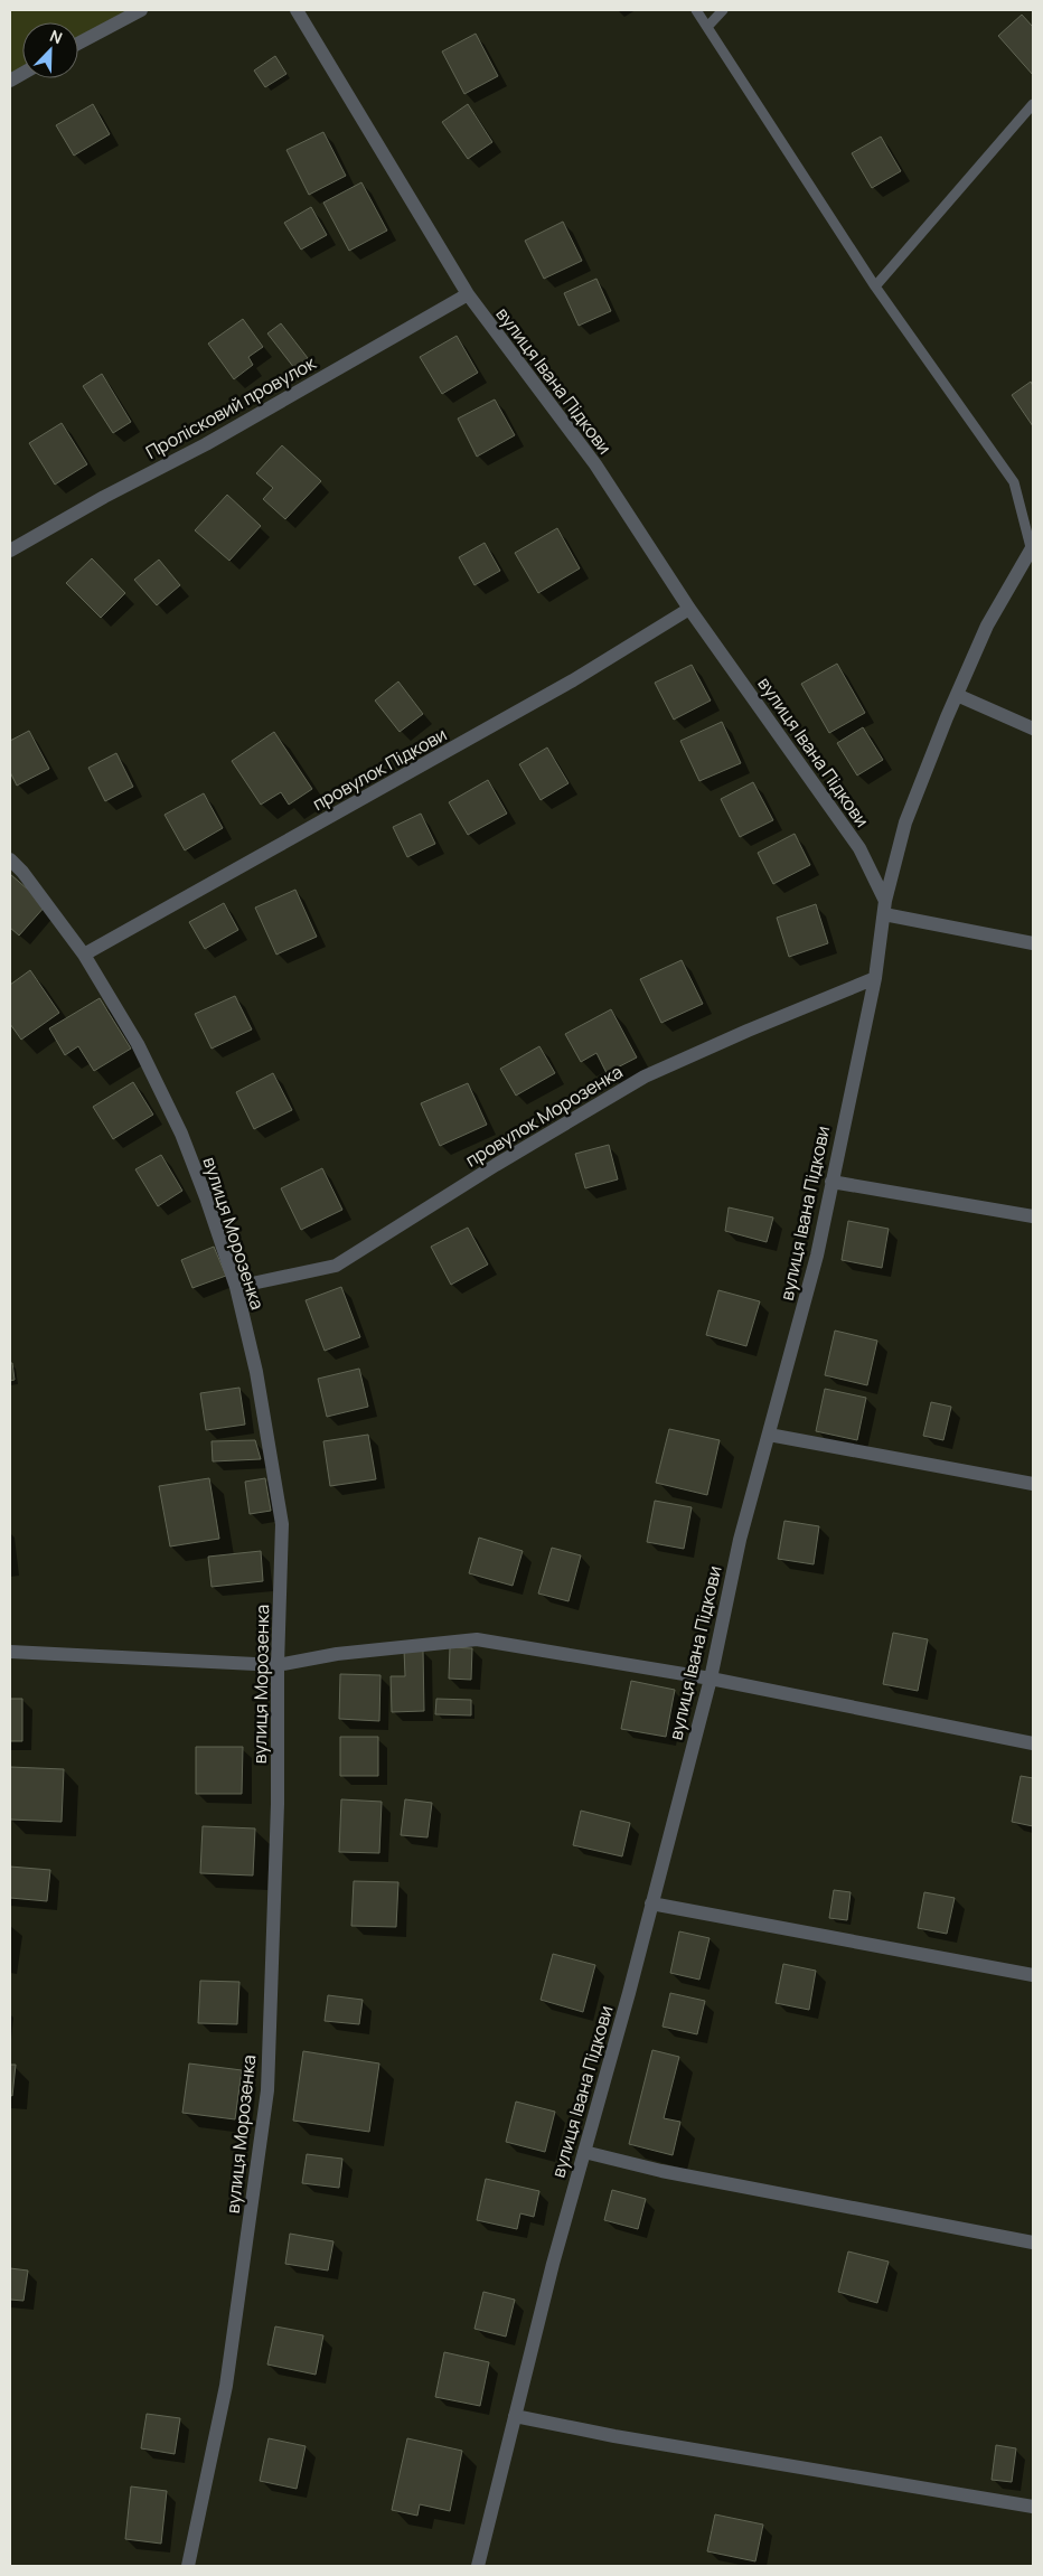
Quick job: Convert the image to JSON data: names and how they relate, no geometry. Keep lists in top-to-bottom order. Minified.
{"streets":{"street":["вулиця Івана Підкови","Пролісковий провулок","провулок Підкови","провулок Морозенка","вулиця Морозенка"]},"crossings":[["вулиця Івана Підкови","Пролісковий провулок"],["вулиця Івана Підкови","провулок Підкови"],["вулиця Івана Підкови","провулок Морозенка"],["провулок Підкови","вулиця Морозенка"],["провулок Морозенка","вулиця Морозенка"]],"north":"top right"}
